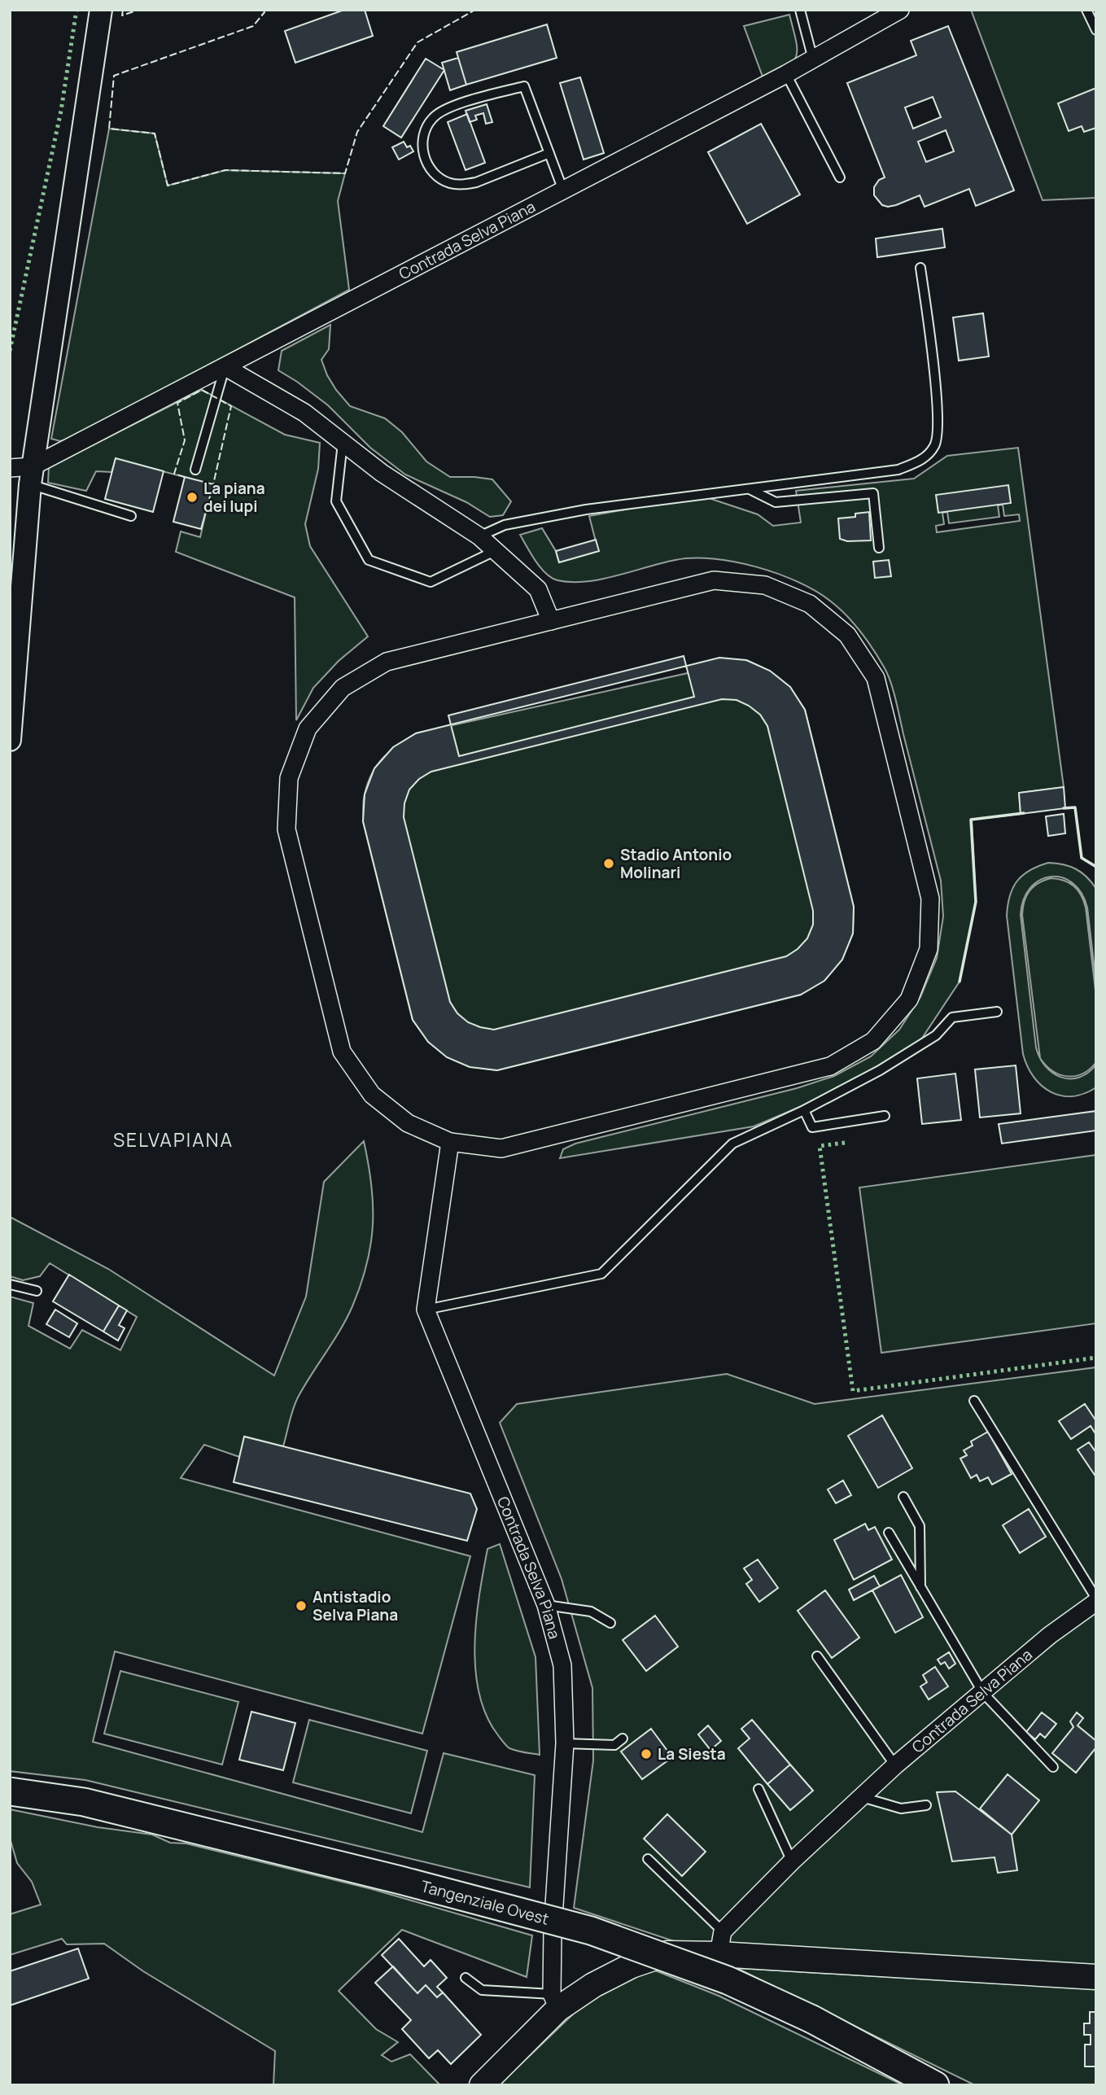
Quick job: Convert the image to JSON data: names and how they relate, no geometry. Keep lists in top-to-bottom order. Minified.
{"streets":{"main road":["Tangenziale Ovest"],"street":["Contrada Selva Piana"]},"districts":["SELVAPIANA"],"places":["La piana dei lupi","Stadio Antonio Molinari","Antistadio Selva Piana","La Siesta"]}
